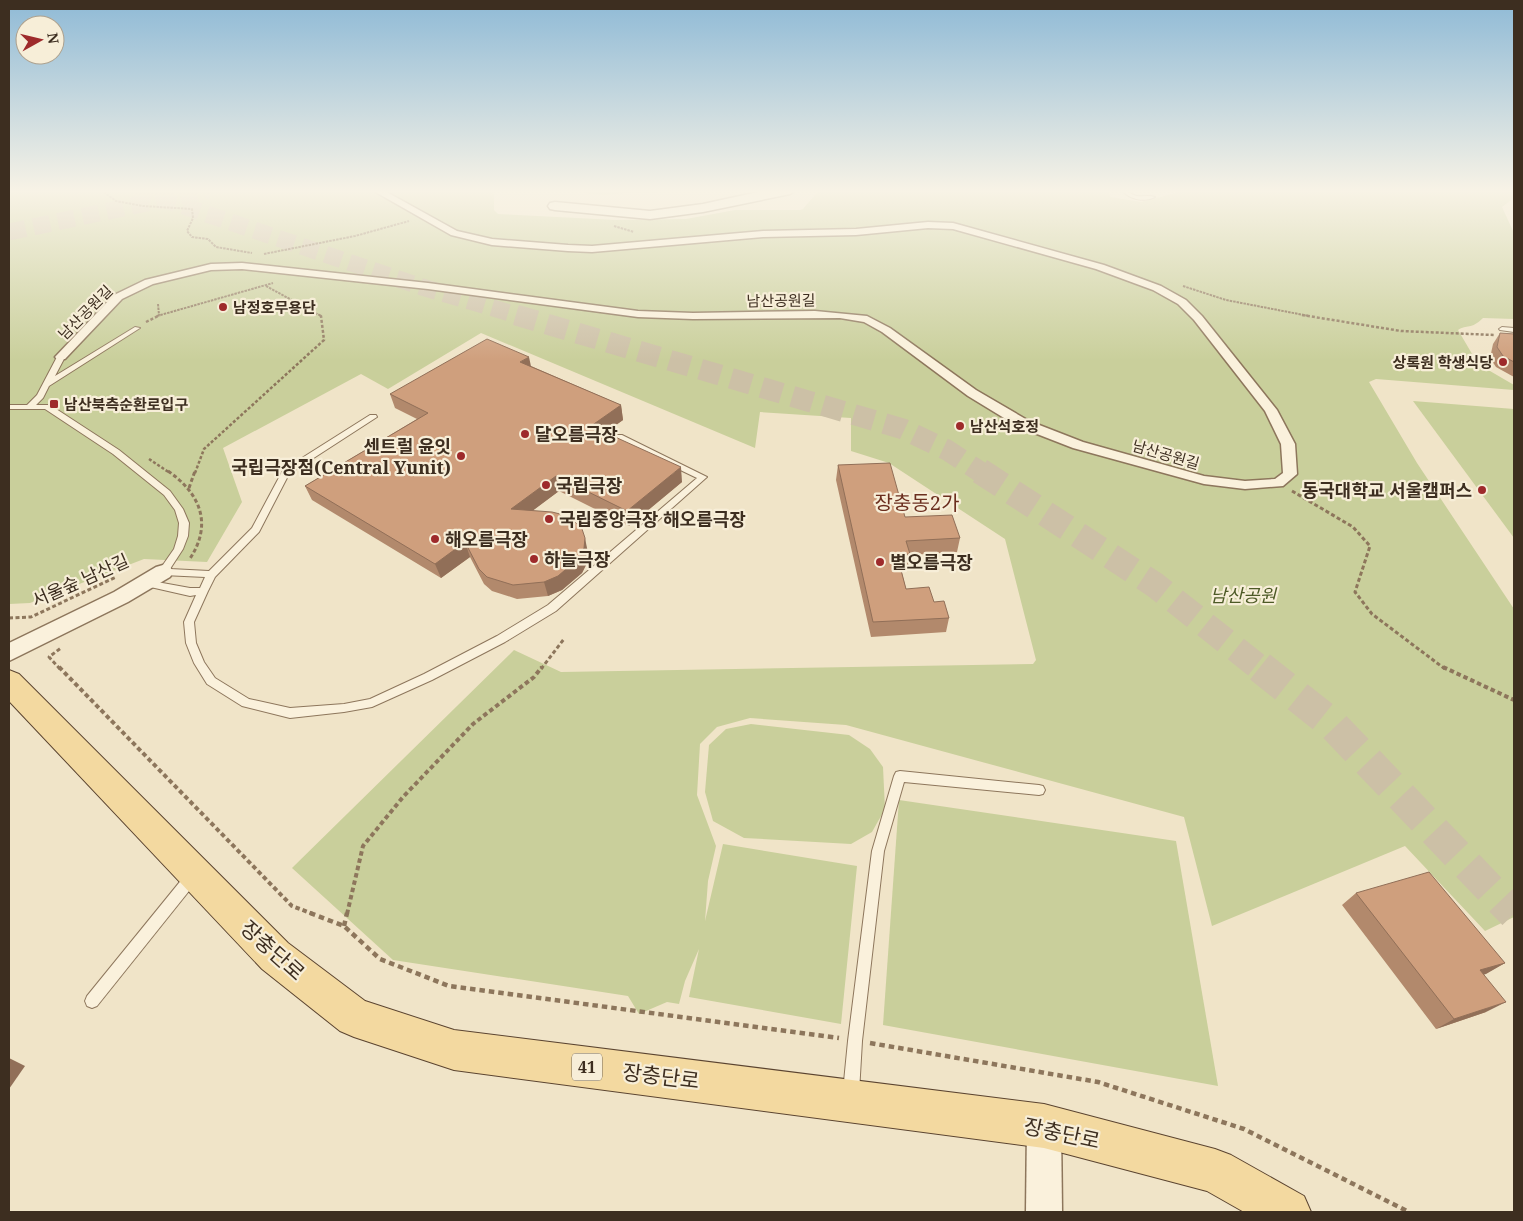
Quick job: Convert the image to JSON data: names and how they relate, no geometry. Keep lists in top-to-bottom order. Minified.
{"streets":{"main road":["장충단로","41"],"street":["남산공원길"],"path":["서울숲 남산길"]},"districts":["장충동2가"],"parks":["남산공원"],"places":{"other":["남정호무용단","상록원 학생식당","남산석호정","달오름극장","센트럴 윤잇 국립극장점(Central Yunit)","국립극장","동국대학교 서울캠퍼스","국립중앙극장 해오름극장","해오름극장","하늘극장","별오름극장"],"transit":["남산북측순환로입구"]},"north":"right"}
